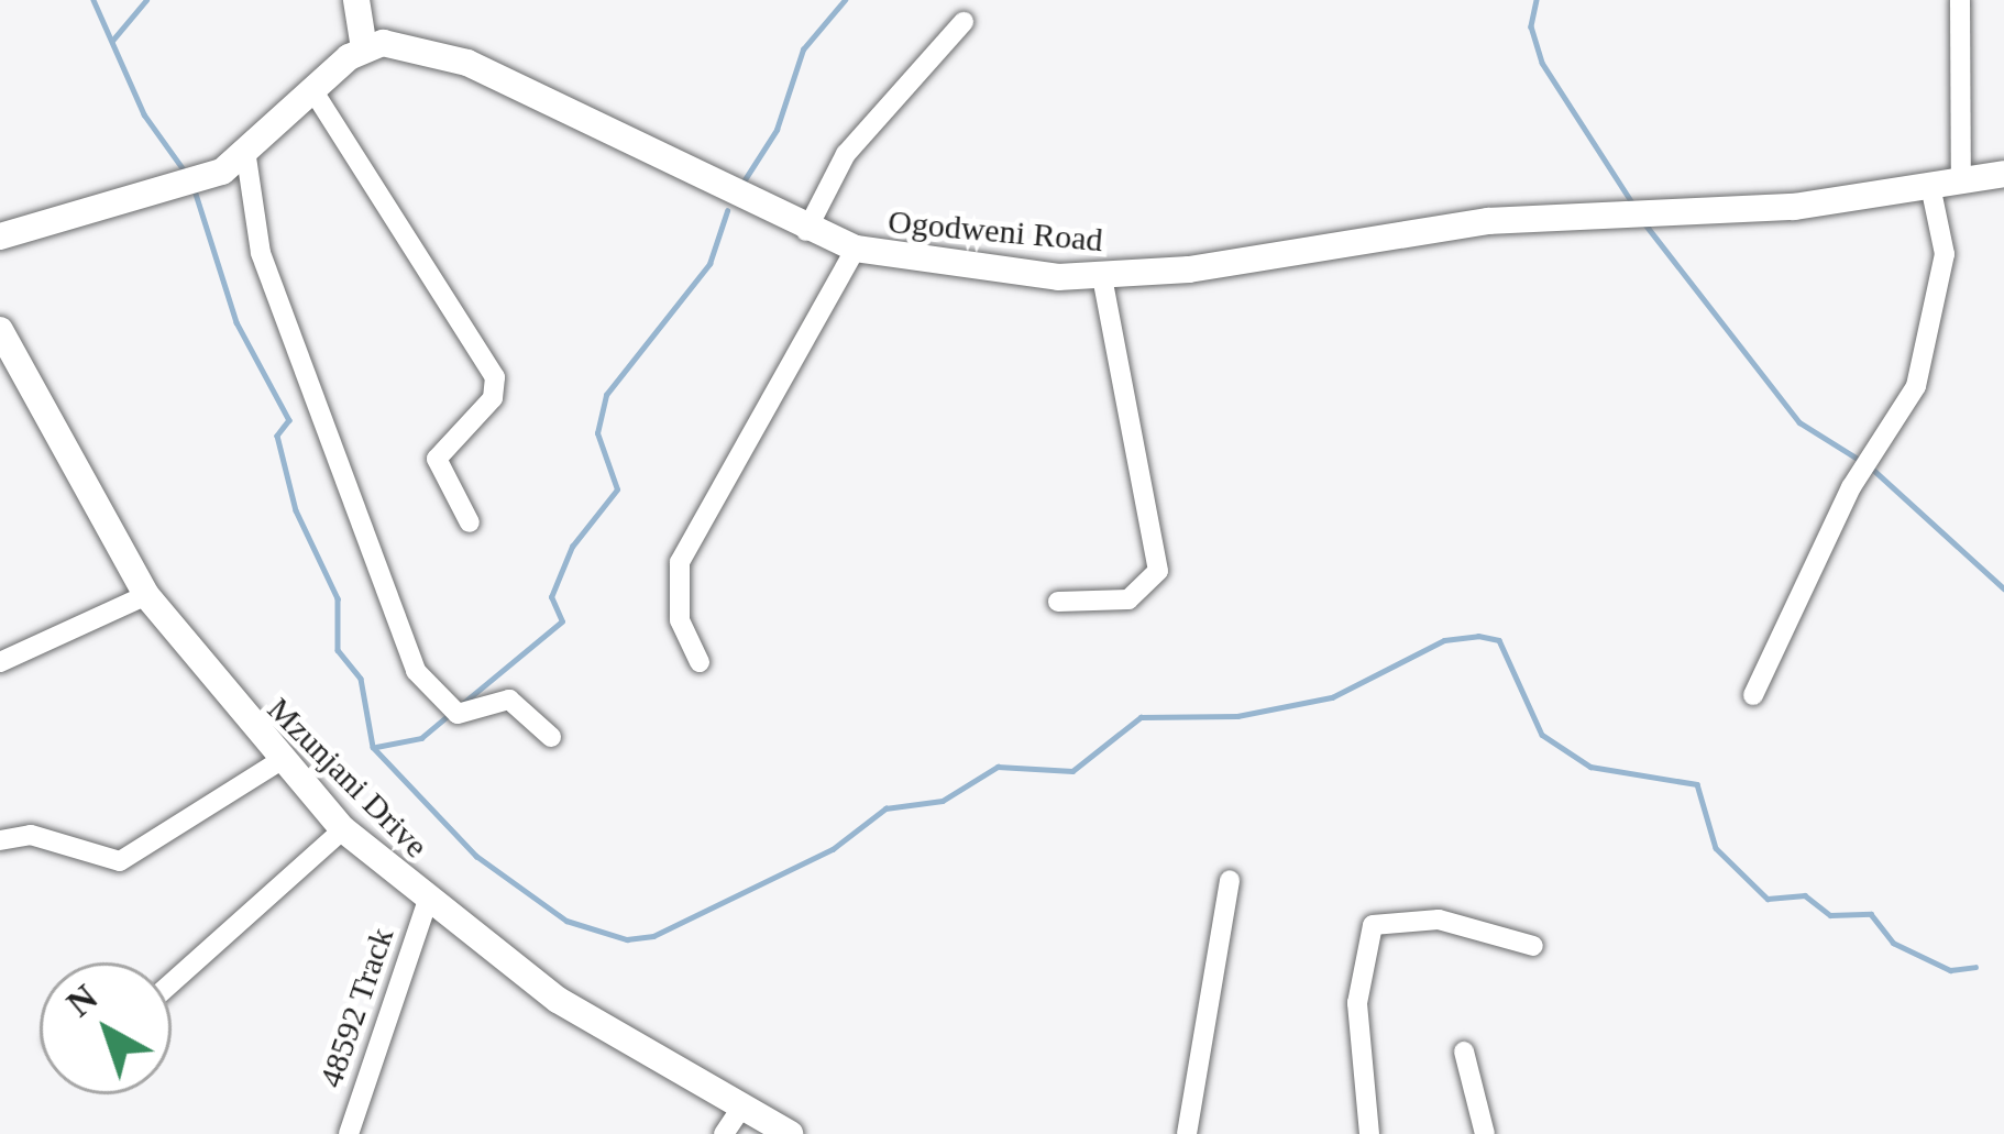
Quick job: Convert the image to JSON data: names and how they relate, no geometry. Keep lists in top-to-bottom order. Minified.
{"streets":{"street":["Ogodweni Road","Mzunjani Drive","48592 Track"]},"crossings":[["Mzunjani Drive","48592 Track"]],"north":"top left"}
